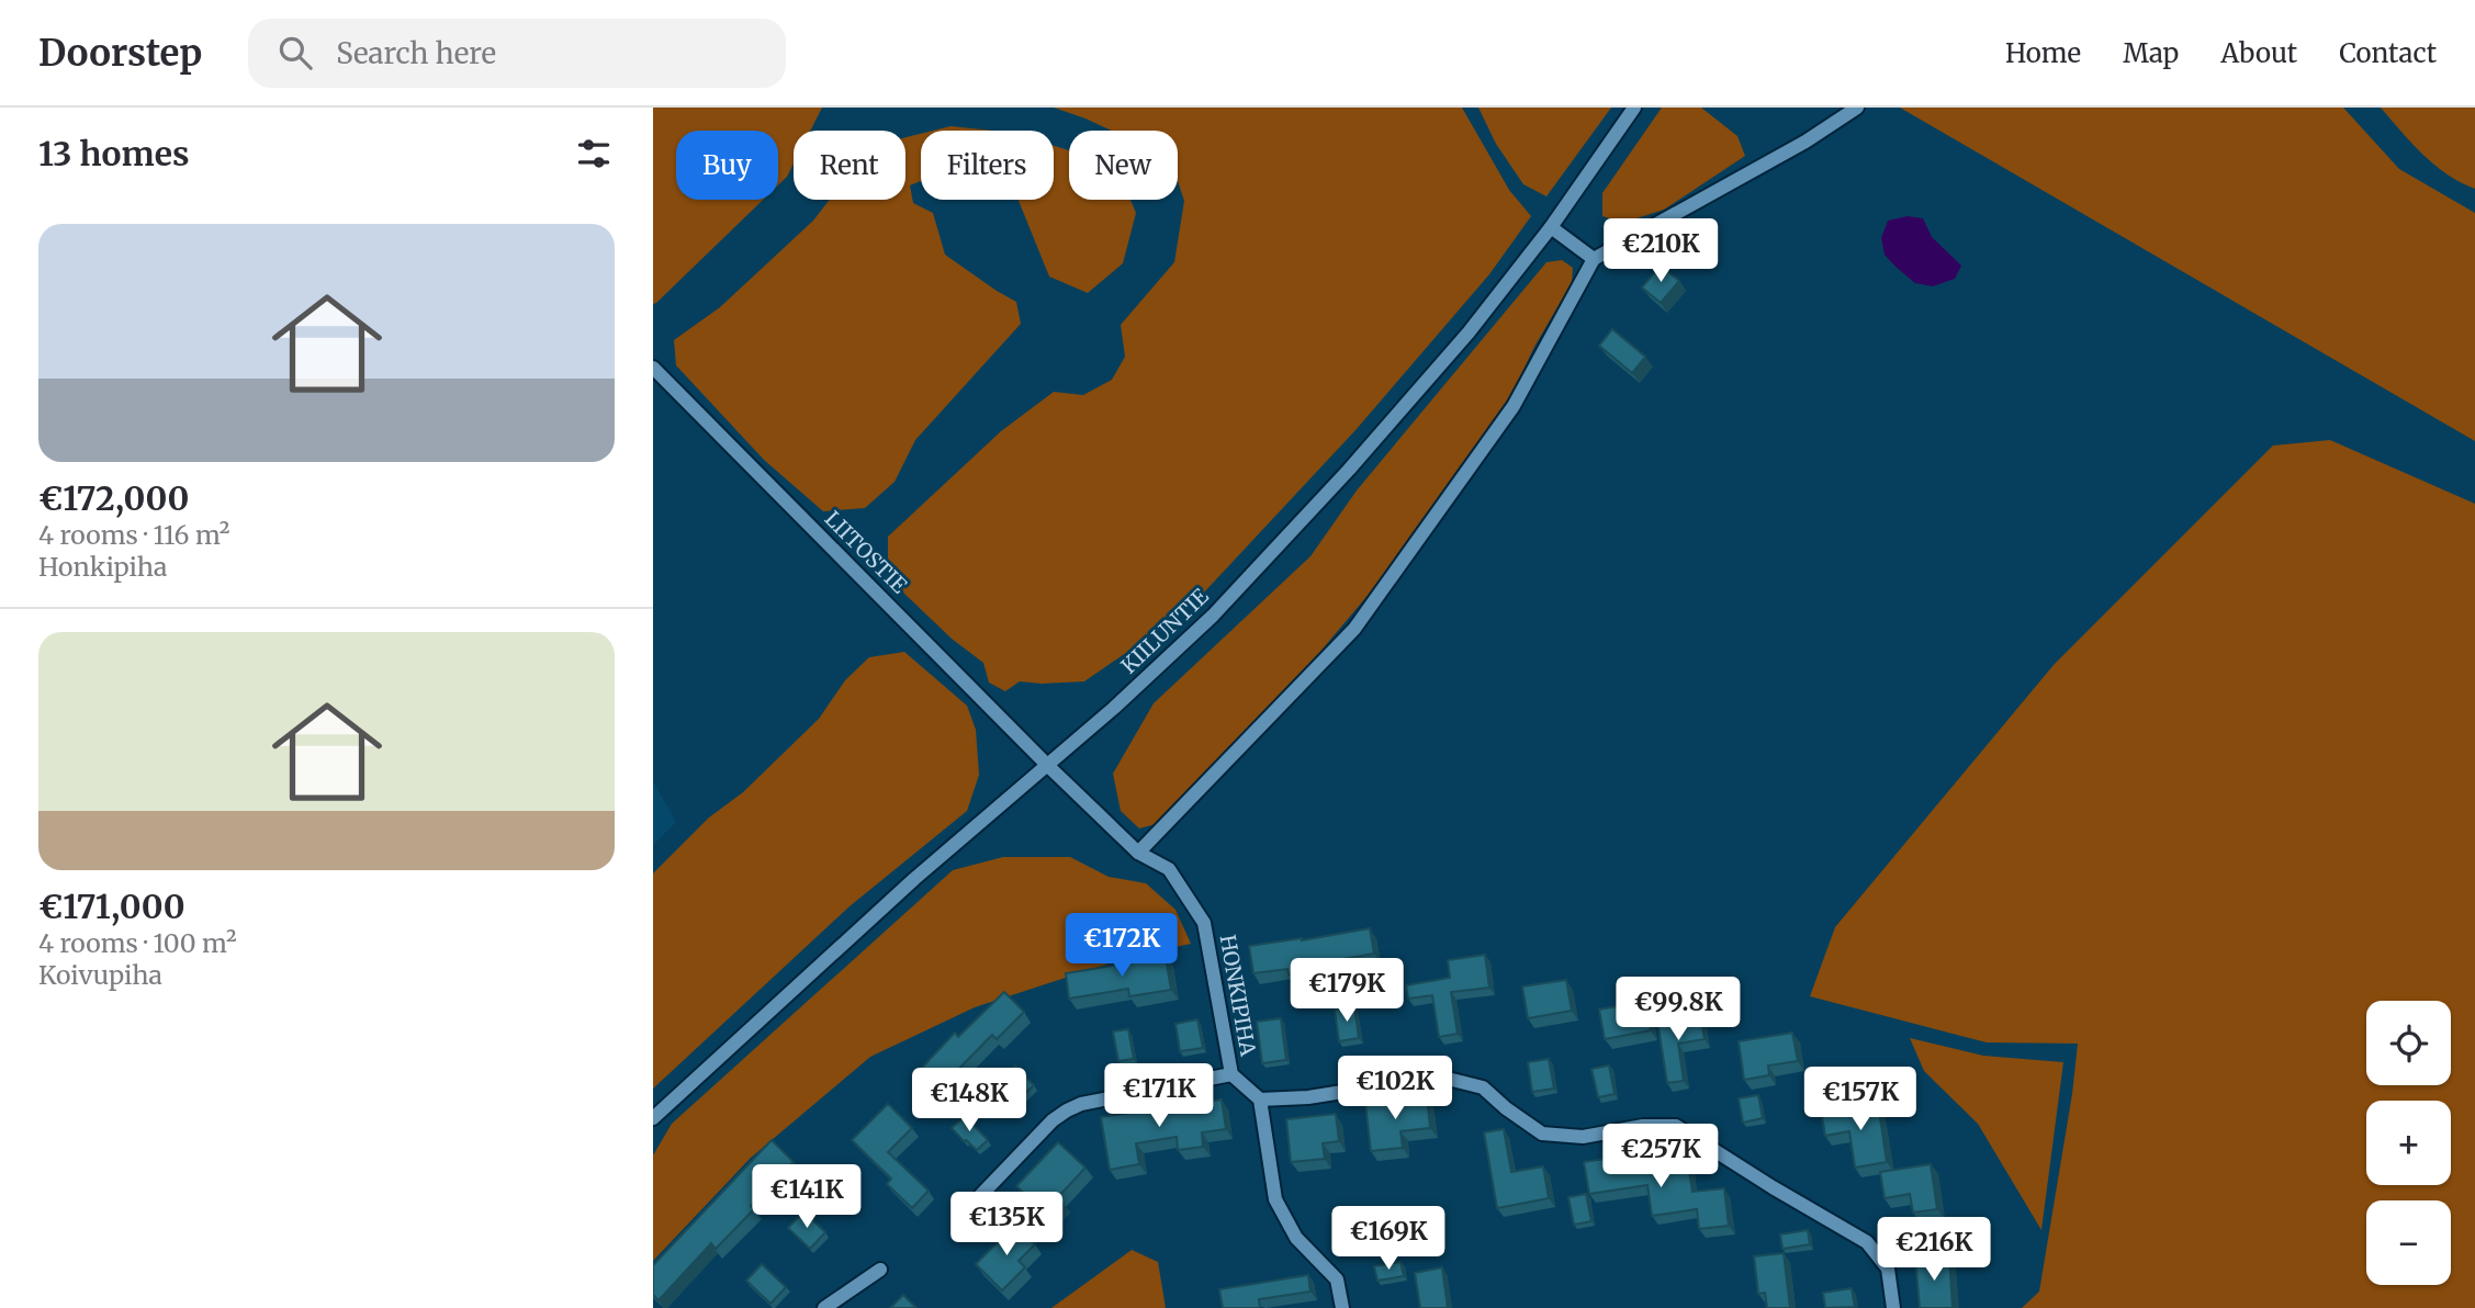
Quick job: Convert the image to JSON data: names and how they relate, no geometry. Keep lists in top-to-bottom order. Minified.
{"streets":{"street":["LIITOSTIE","KIILUNTIE","HONKIPIHA"]},"crossings":[["LIITOSTIE","KIILUNTIE"],["LIITOSTIE","HONKIPIHA"],["KIILUNTIE","HONKIPIHA"]],"page":{"header":"Doorstep","search":"Search here","nav":["Home","Map","About","Contact"],"heading":"13 homes","chip":["Buy","Rent","Filters","New"],"list":[{"name":"€172,000","note":"4 rooms · 116 m² · Honkipiha"},{"name":"€171,000","note":"4 rooms · 100 m² · Koivupiha"}],"price":["€210K","€172K","€179K","€99.8K","€102K","€171K","€157K","€148K","€257K","€141K","€135K","€169K","€216K"],"map_buttons":["+","−"]}}
